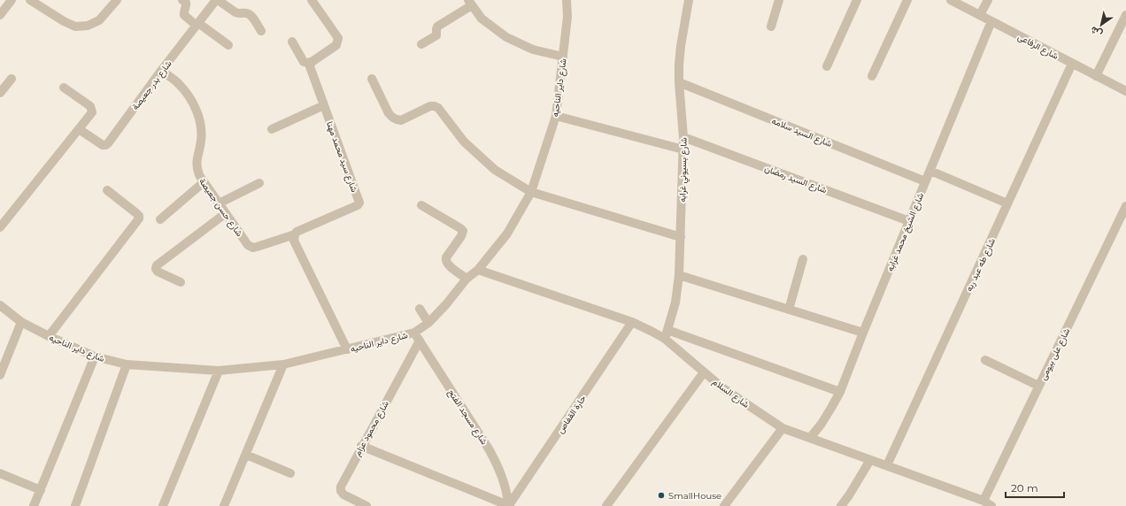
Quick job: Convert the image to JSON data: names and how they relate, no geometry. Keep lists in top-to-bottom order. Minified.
{"streets":{"street":["شارع الرفاعى","شارع بدر جعيصة","شارع داير الناحيه","شارع السيد سلامه","شارع سيد محمد مهنا","شارع بسيوني غرابه","شارع السيد رمضان","شارع حسن جعيصة","شارع الشيخ محمد غرابه","شارع طه عبد ربه","شارع على بيومى","شارع السلام","حارة القفاص","شارع مسجد الفتح","شارع محمود عزام"]},"crossings":[["شارع الرفاعى","شارع الشيخ محمد غرابه"],["شارع الرفاعى","شارع طه عبد ربه"],["شارع بدر جعيصة","شارع حسن جعيصة"],["شارع داير الناحيه","شارع السلام"],["شارع داير الناحيه","شارع مسجد الفتح"],["شارع داير الناحيه","شارع محمود عزام"],["شارع السيد سلامه","شارع بسيوني غرابه"],["شارع السيد سلامه","شارع الشيخ محمد غرابه"],["شارع سيد محمد مهنا","شارع حسن جعيصة"],["شارع بسيوني غرابه","شارع السيد رمضان"],["شارع بسيوني غرابه","شارع السلام"],["شارع السيد رمضان","شارع الشيخ محمد غرابه"],["شارع الشيخ محمد غرابه","شارع السلام"],["شارع طه عبد ربه","شارع السلام"],["شارع على بيومى","شارع السلام"],["شارع السلام","حارة القفاص"],["حارة القفاص","شارع مسجد الفتح"],["شارع مسجد الفتح","شارع محمود عزام"]],"places":["SmallHouse"],"scale_bar":"20 m","north":"bottom left"}
